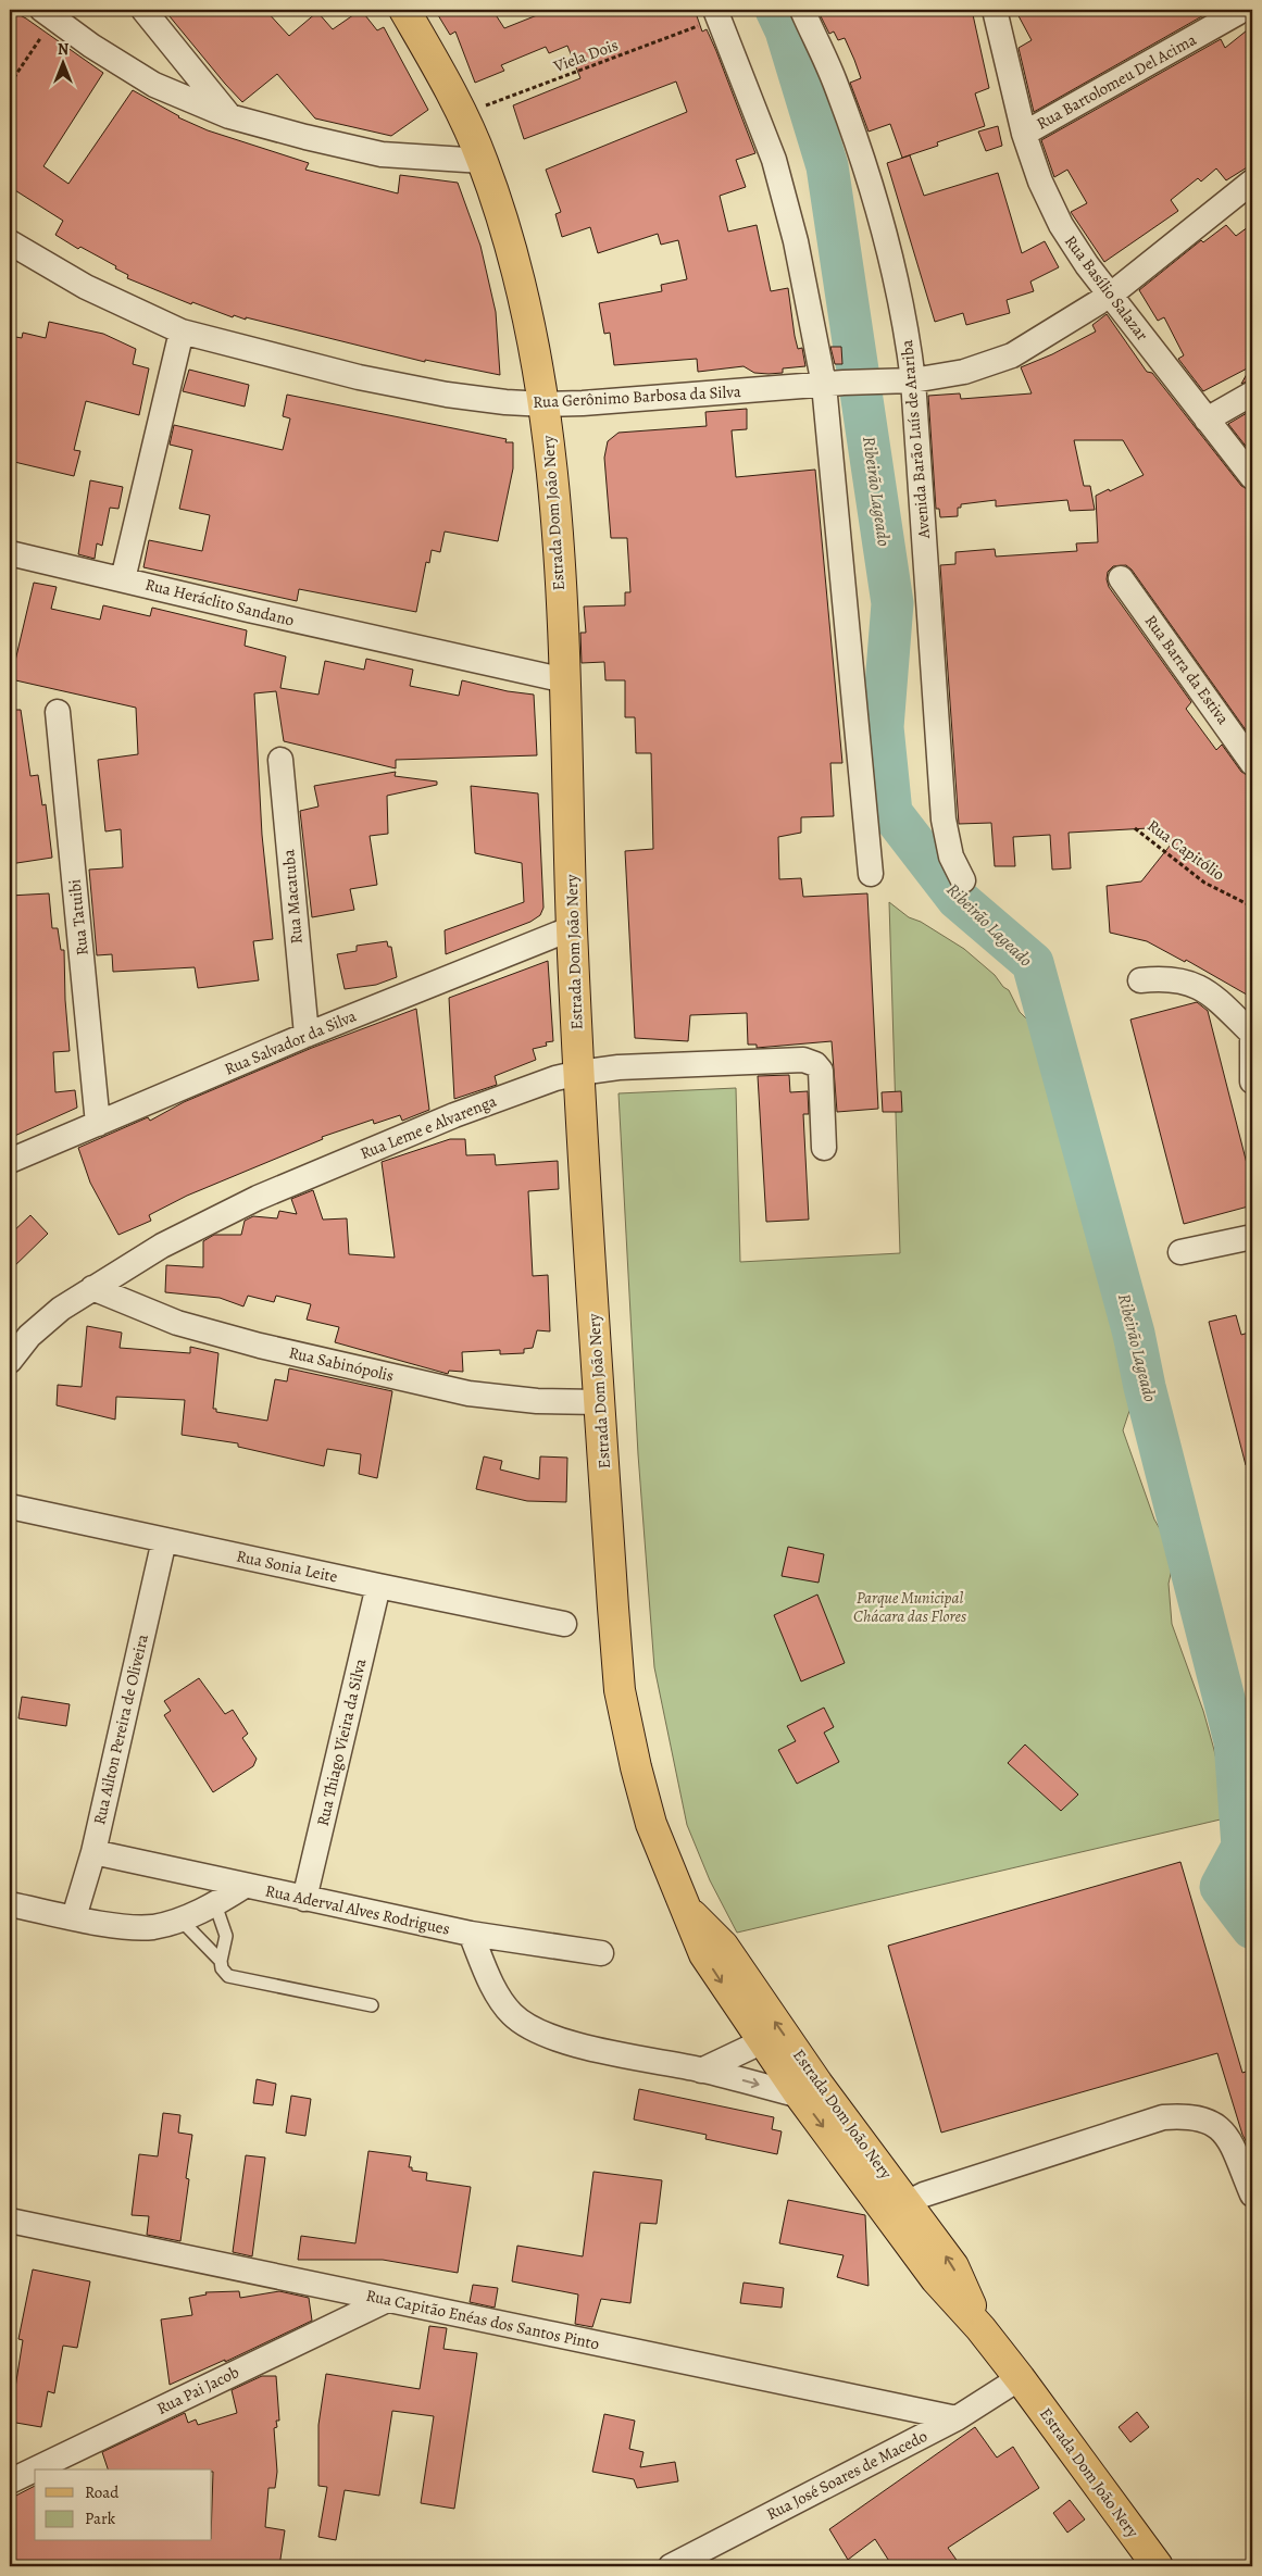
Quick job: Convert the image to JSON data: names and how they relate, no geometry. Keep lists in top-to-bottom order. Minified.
{"streets":{"main road":["Estrada Dom João Nery"],"street":["Rua Bartolomeu Del Acima","Rua Basílio Salazar","Rua Gerônimo Barbosa da Silva","Avenida Barão Luís de Arariba","Rua Heráclito Sandano","Rua Barra da Estiva","Rua Macatuba","Rua Tatuibi","Rua Salvador da Silva","Rua Leme e Alvarenga","Rua Sabinópolis","Rua Sonia Leite","Rua Ailton Pereira de Oliveira","Rua Thiago Vieira da Silva","Rua Aderval Alves Rodrigues","Rua Capitão Enéas dos Santos Pinto","Rua Pai Jacob","Rua José Soares de Macedo"],"path":["Viela Dois","Rua Capitólio"]},"crossings":[["Viela Dois","Estrada Dom João Nery"],["Rua Bartolomeu Del Acima","Rua Basílio Salazar"],["Rua Basílio Salazar","Rua Gerônimo Barbosa da Silva"],["Rua Gerônimo Barbosa da Silva","Avenida Barão Luís de Arariba"],["Rua Gerônimo Barbosa da Silva","Estrada Dom João Nery"],["Rua Gerônimo Barbosa da Silva","Rua Heráclito Sandano"],["Estrada Dom João Nery","Rua Heráclito Sandano"],["Estrada Dom João Nery","Rua Salvador da Silva"],["Estrada Dom João Nery","Rua Leme e Alvarenga"],["Estrada Dom João Nery","Rua Sabinópolis"],["Estrada Dom João Nery","Rua Aderval Alves Rodrigues"],["Estrada Dom João Nery","Rua José Soares de Macedo"],["Rua Macatuba","Rua Salvador da Silva"],["Rua Tatuibi","Rua Salvador da Silva"],["Rua Leme e Alvarenga","Rua Sabinópolis"],["Rua Sonia Leite","Rua Ailton Pereira de Oliveira"],["Rua Sonia Leite","Rua Thiago Vieira da Silva"],["Rua Ailton Pereira de Oliveira","Rua Aderval Alves Rodrigues"],["Rua Thiago Vieira da Silva","Rua Aderval Alves Rodrigues"],["Rua Capitão Enéas dos Santos Pinto","Rua Pai Jacob"],["Rua Capitão Enéas dos Santos Pinto","Rua José Soares de Macedo"]],"water":["Ribeirão Lageado"],"parks":["Parque Municipal Chácara das Flores"],"legend":["Road","Park"],"north":"top"}
